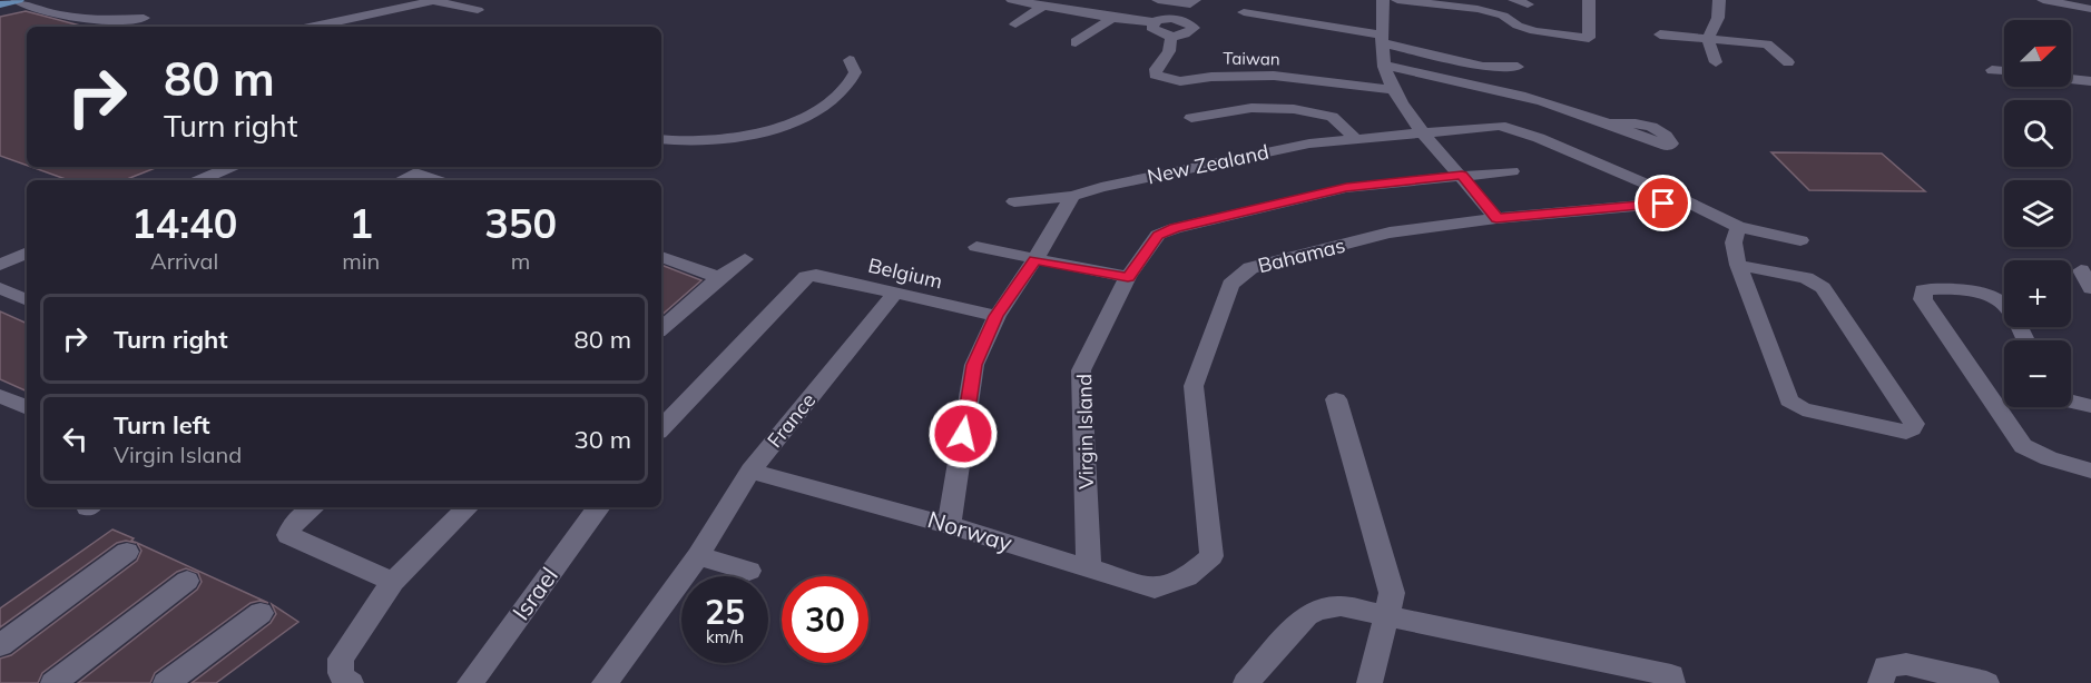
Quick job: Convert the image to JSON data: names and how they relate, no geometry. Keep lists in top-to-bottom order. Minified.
{"streets":{"street":["Taiwan","New Zealand","Bahamas","Belgium","France","Virgin Island","Norway","Israel"]},"crossings":[["New Zealand","Bahamas"],["Bahamas","Norway"],["Belgium","France"],["France","Norway"],["Virgin Island","Norway"]],"north":"top right","page":{"map_buttons":["+","−"],"turn":["80 m","Turn right"],"eta":["14:40","Arrival","1","min","350","m"],"list":[{"name":"Turn right","value":"80 m"},{"name":"Turn left","note":"Virgin Island","value":"30 m"}],"speed":"25 km/h","limit":"30"}}
